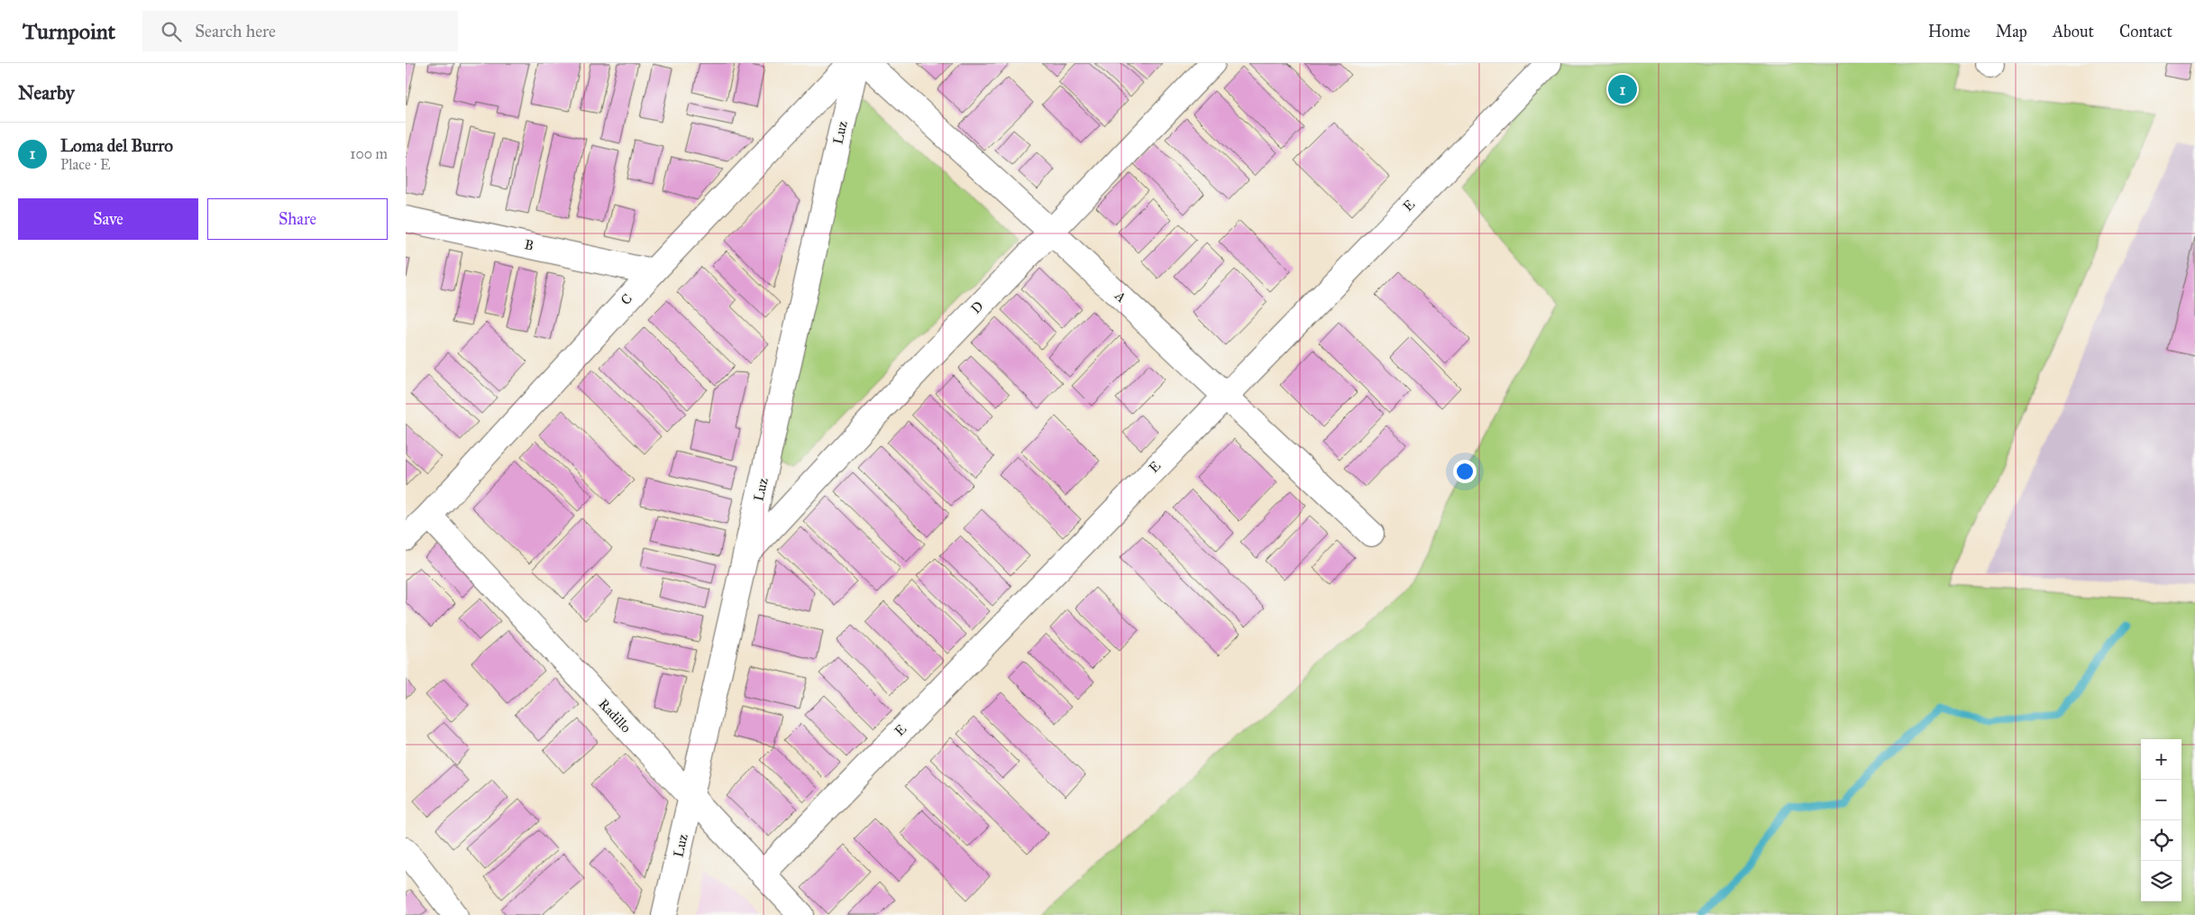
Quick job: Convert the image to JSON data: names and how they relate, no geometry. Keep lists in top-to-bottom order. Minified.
{"streets":{"street":["Luz","E","B","A","C","D","Radillo"]},"crossings":[["Luz","D"],["Luz","Radillo"],["E","A"],["E","Radillo"],["B","C"],["A","D"],["C","Radillo"]],"page":{"header":"Turnpoint","search":"Search here","nav":["Home","Map","About","Contact"],"heading":"Nearby","pins":"1","list":[{"mark":"1","name":"Loma del Burro","note":"Place · E","value":"100 m"}],"buttons":["Save","Share"],"map_buttons":["+","−"]}}
